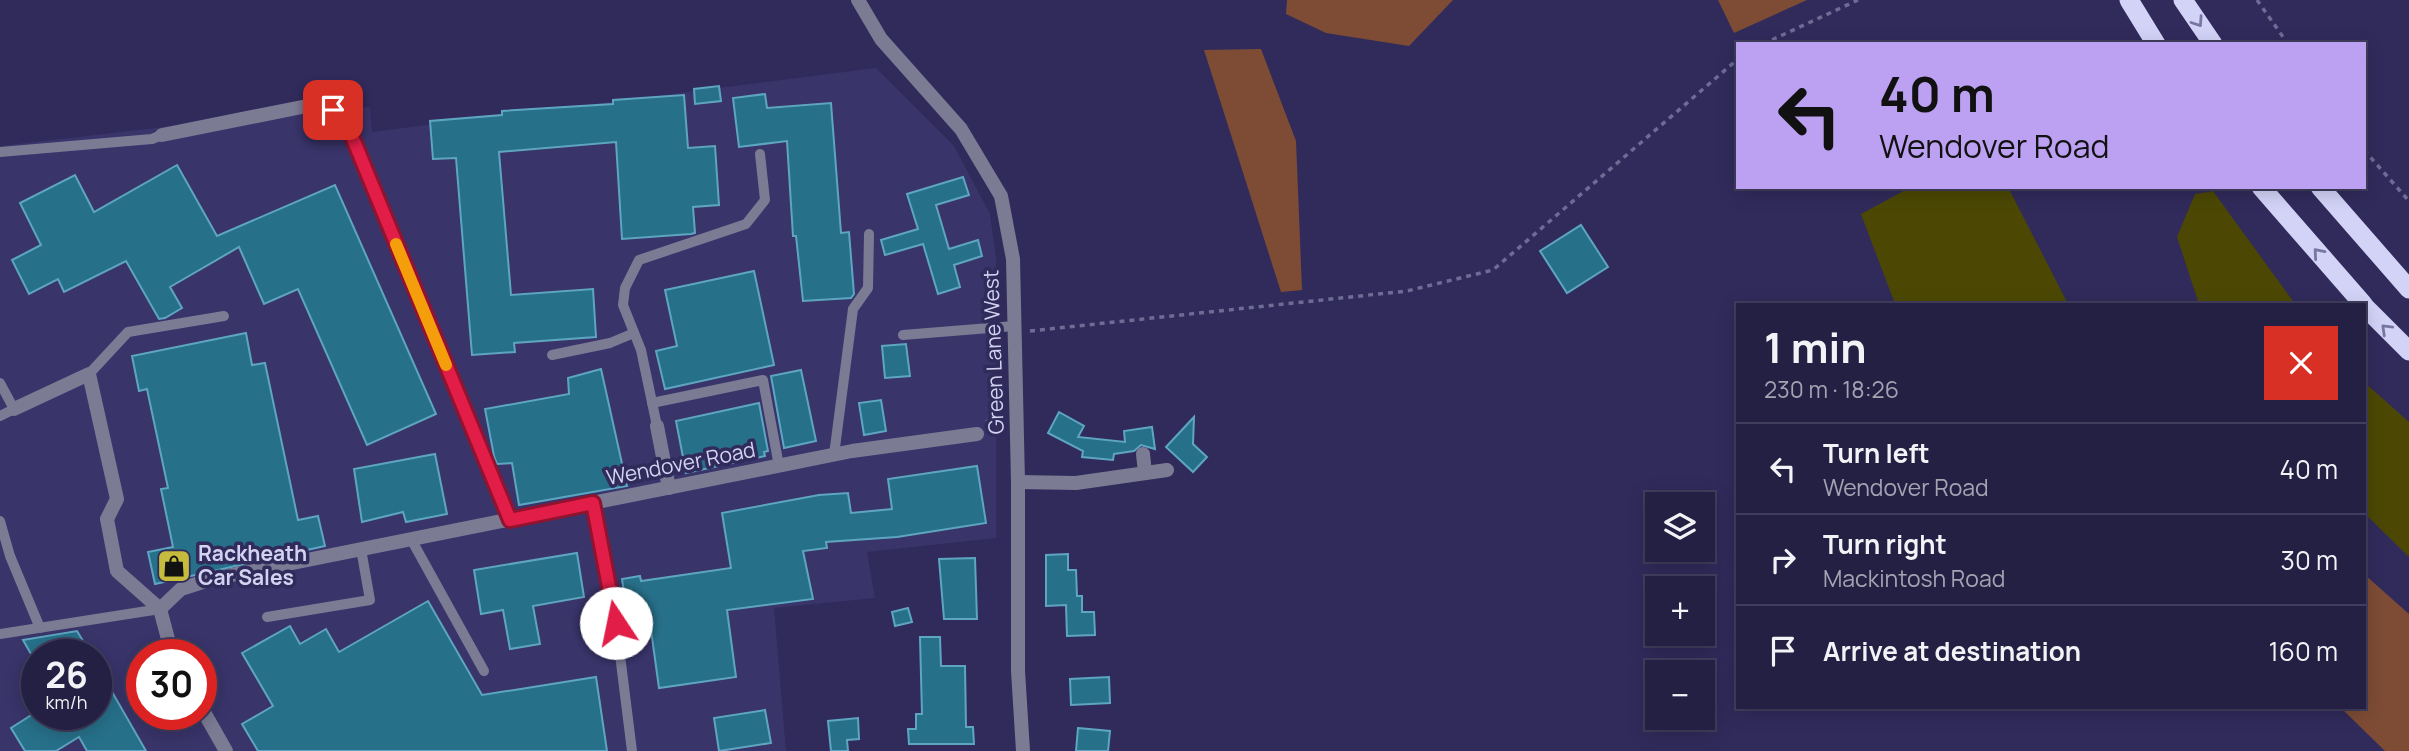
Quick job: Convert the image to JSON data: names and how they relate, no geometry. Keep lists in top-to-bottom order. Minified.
{"streets":{"street":["Green Lane West","Wendover Road"]},"places":{"shop":["Rackheath Car Sales"]},"page":{"turn":["40 m","Wendover Road"],"heading":["1 min","230 m · 18:26"],"list":[{"name":"Turn left","note":"Wendover Road","value":"40 m"},{"name":"Turn right","note":"Mackintosh Road","value":"30 m"},{"name":"Arrive at destination","value":"160 m"}],"map_buttons":["+","−"],"speed":"26 km/h","limit":"30"}}
